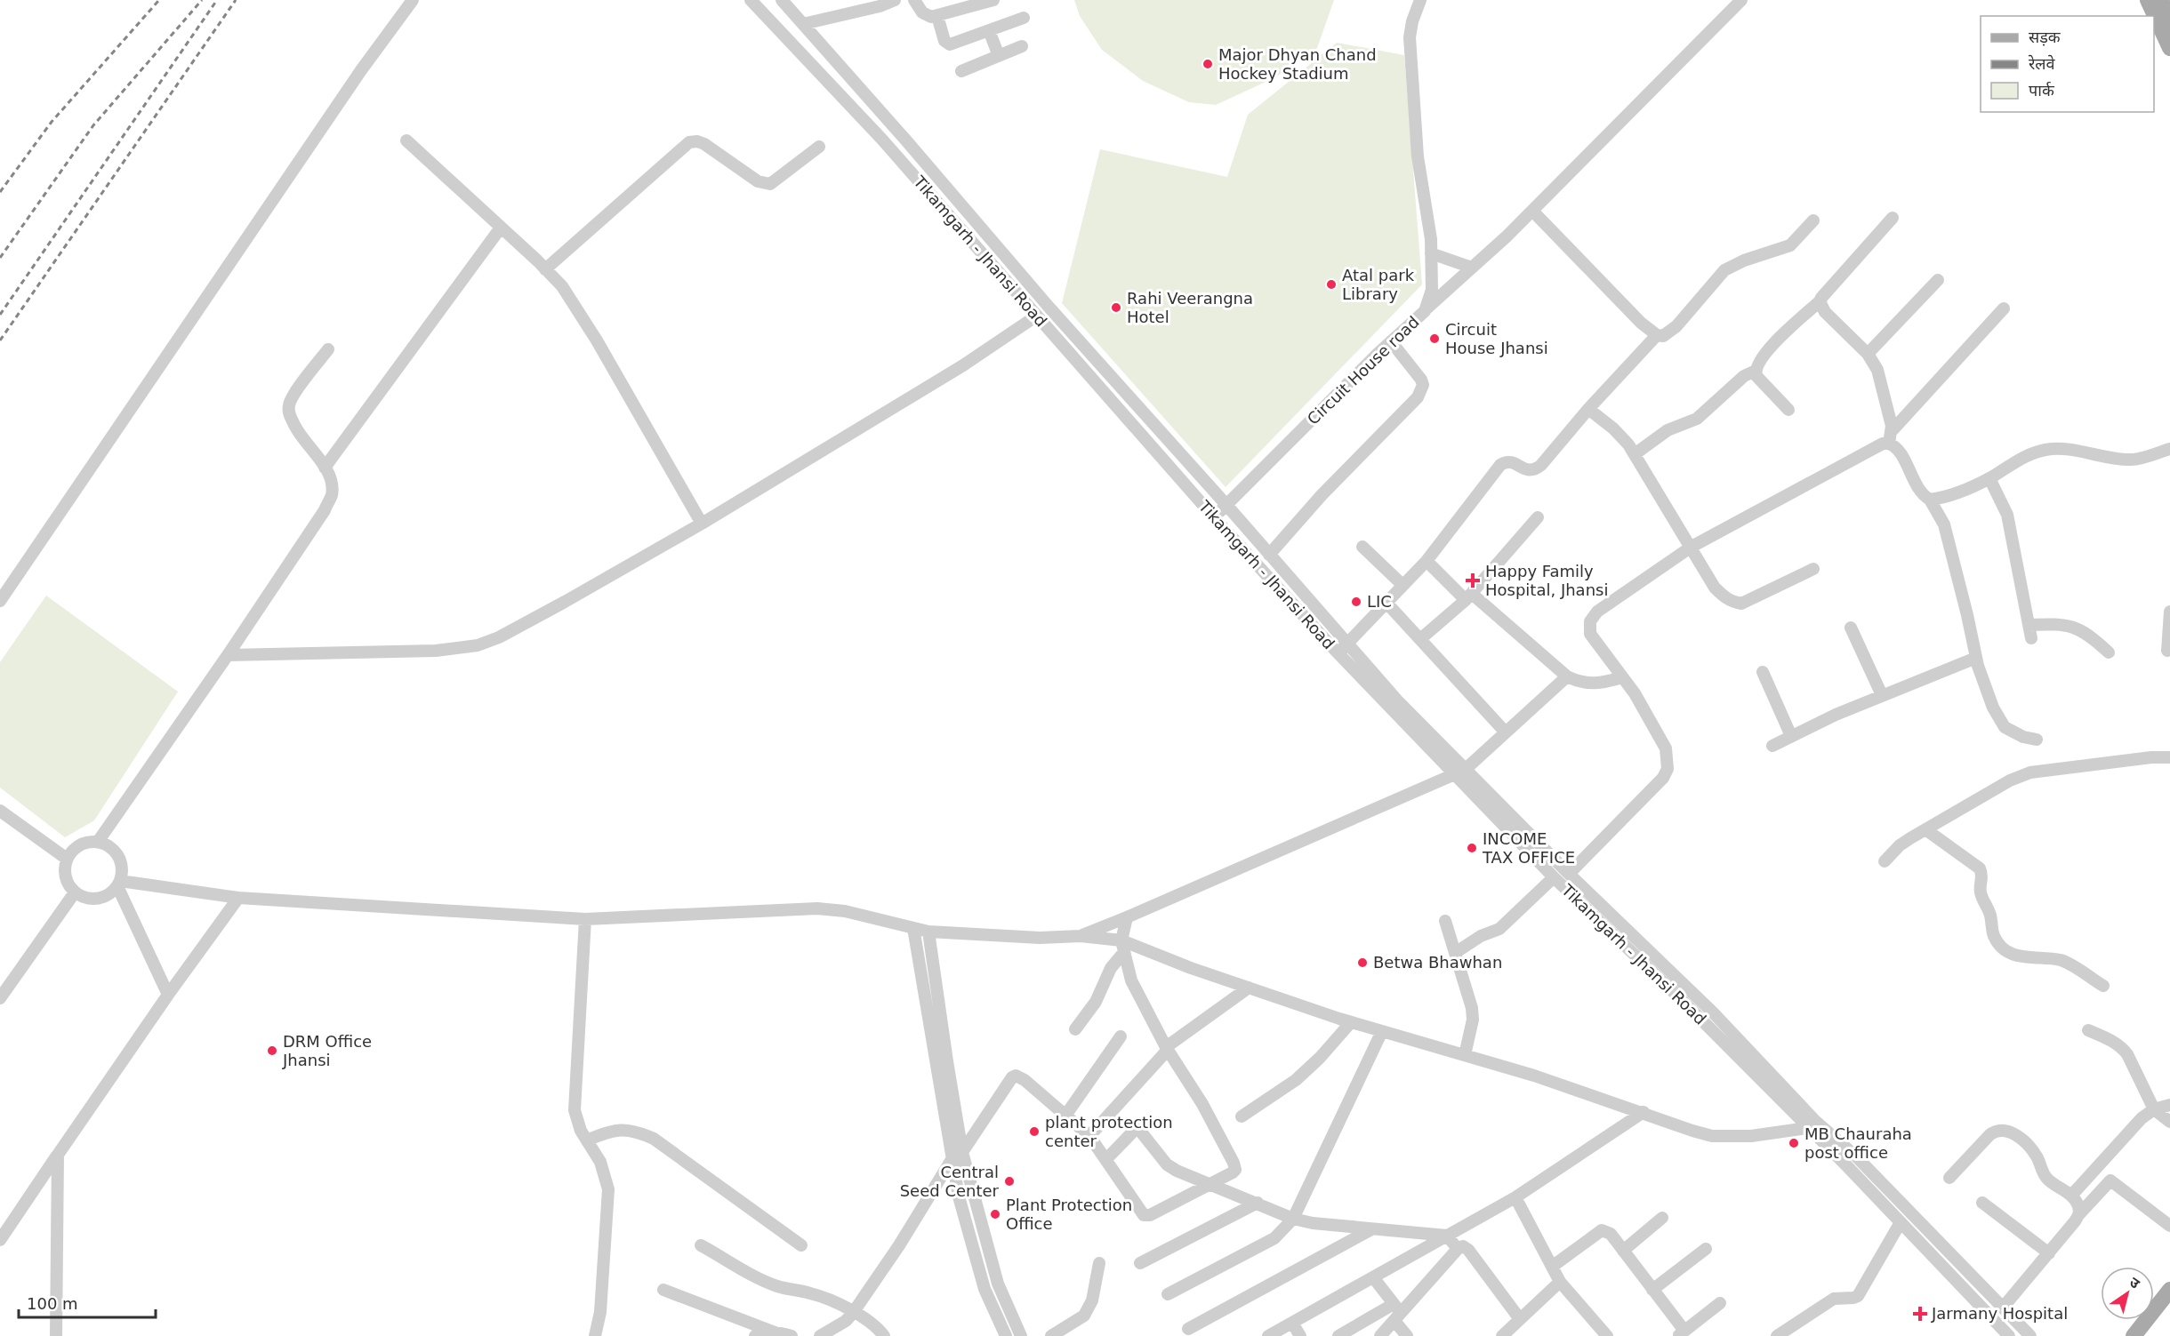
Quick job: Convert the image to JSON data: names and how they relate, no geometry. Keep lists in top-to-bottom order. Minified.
{"streets":{"street":["Tikamgarh - Jhansi Road","Circuit House road"]},"crossings":[["Tikamgarh - Jhansi Road","Circuit House road"]],"places":{"other":["Major Dhyan Chand Hockey Stadium","Atal park Library","Rahi Veerangna Hotel","Circuit House Jhansi","LIC","INCOME TAX OFFICE","Betwa Bhawhan","DRM Office Jhansi","plant protection center","MB Chauraha post office","Central Seed Center","Plant Protection Office"],"health":["Happy Family Hospital, Jhansi","Jarmany Hospital"]},"legend":["सड़क","रेलवे","पार्क"],"scale_bar":"100 m","north":"top right"}
